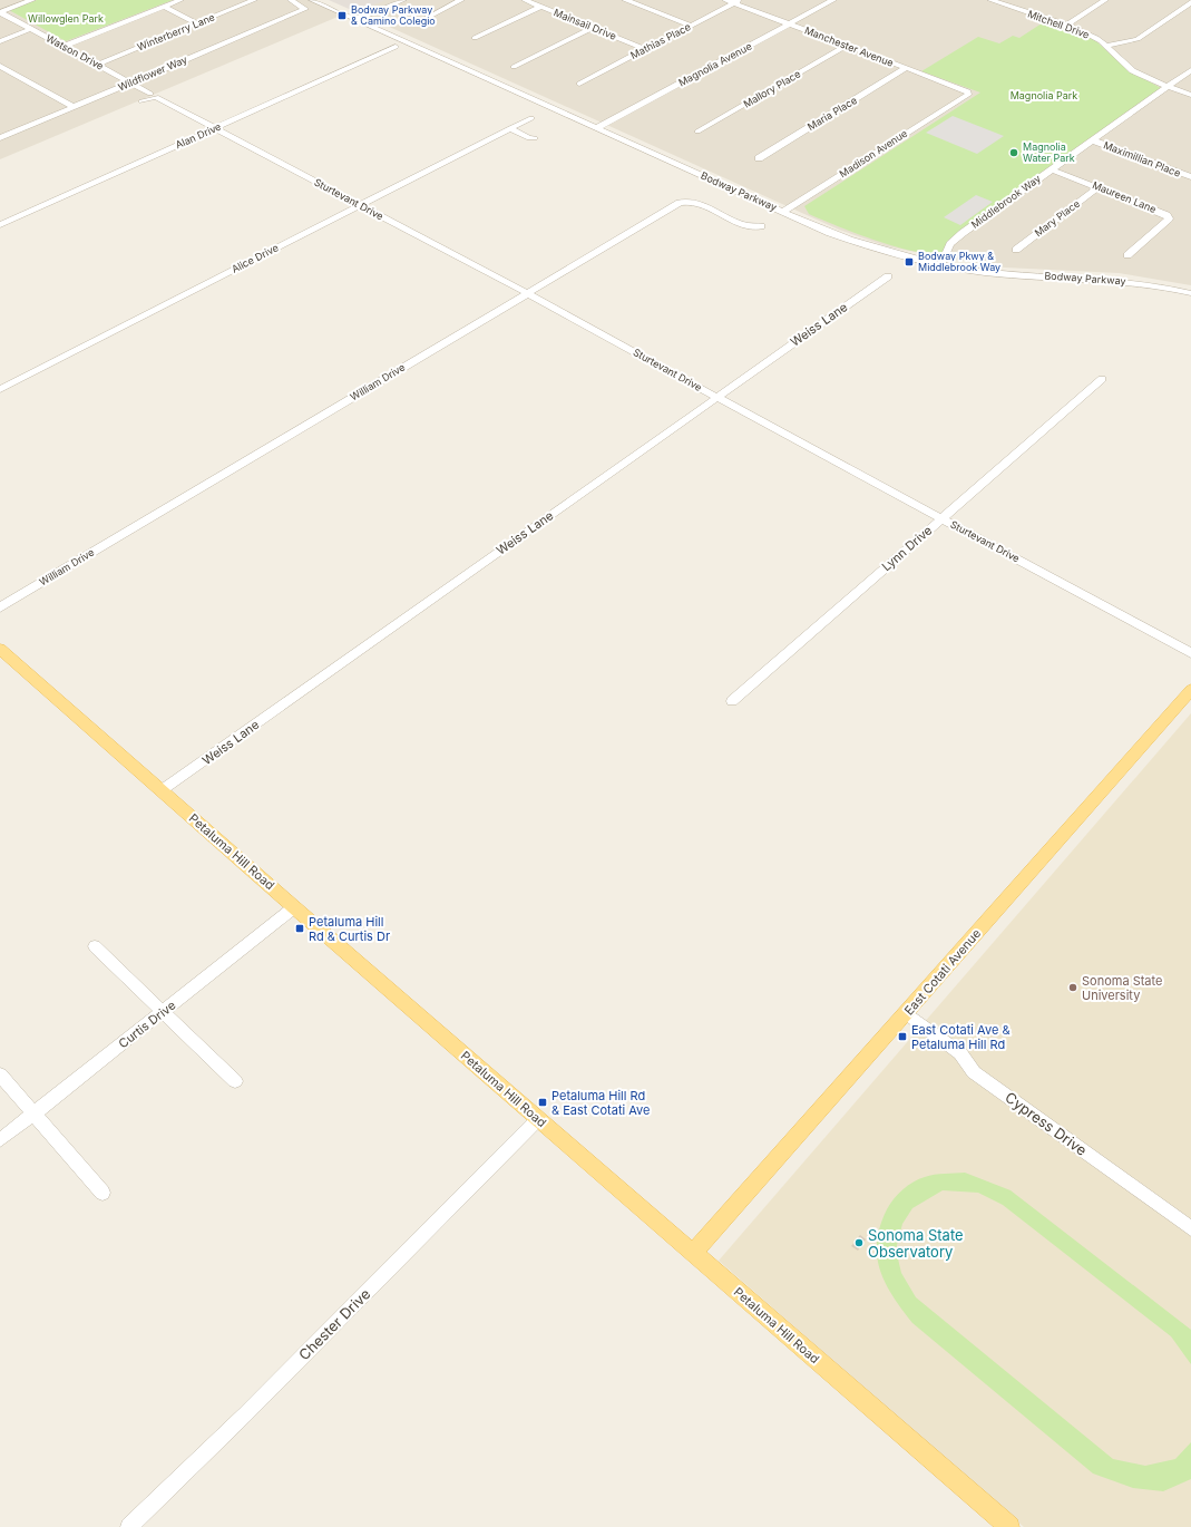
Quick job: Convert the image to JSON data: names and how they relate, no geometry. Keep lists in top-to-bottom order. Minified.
{"streets":{"main road":["Petaluma Hill Road","East Cotati Avenue"],"street":["Mainsail Drive","Mitchell Drive","Winterberry Lane","Mathias Place","Manchester Avenue","Watson Drive","Magnolia Avenue","Wildflower Way","Mallory Place","Maria Place","Alan Drive","Madison Avenue","Maximillian Place","Bodway Parkway","Maureen Lane","Sturtevant Drive","Middlebrook Way","Mary Place","Alice Drive","Weiss Lane","William Drive","Lynn Drive","Curtis Drive","Cypress Drive","Chester Drive"]},"crossings":[["Mainsail Drive","Mathias Place"],["Mitchell Drive","Middlebrook Way"],["Winterberry Lane","Watson Drive"],["Mathias Place","Manchester Avenue"],["Manchester Avenue","Magnolia Avenue"],["Manchester Avenue","Mallory Place"],["Manchester Avenue","Maria Place"],["Manchester Avenue","Madison Avenue"],["Watson Drive","Wildflower Way"],["Magnolia Avenue","Bodway Parkway"],["Alan Drive","Sturtevant Drive"],["Madison Avenue","Bodway Parkway"],["Maximillian Place","Middlebrook Way"],["Bodway Parkway","Middlebrook Way"],["Maureen Lane","Middlebrook Way"],["Maureen Lane","Mary Place"],["Sturtevant Drive","Alice Drive"],["Sturtevant Drive","Weiss Lane"],["Sturtevant Drive","William Drive"],["Sturtevant Drive","Lynn Drive"],["Weiss Lane","Petaluma Hill Road"],["Petaluma Hill Road","East Cotati Avenue"],["Petaluma Hill Road","Curtis Drive"],["Petaluma Hill Road","Chester Drive"],["East Cotati Avenue","Cypress Drive"]],"parks":["Willowglen Park","Magnolia Park"],"places":{"transit":["Bodway Parkway & Camino Colegio","Bodway Pkwy & Middlebrook Way","Petaluma Hill Rd & Curtis Dr","East Cotati Ave & Petaluma Hill Rd","Petaluma Hill Rd & East Cotati Ave"],"other":["Magnolia Water Park","Sonoma State University","Sonoma State Observatory"]}}
